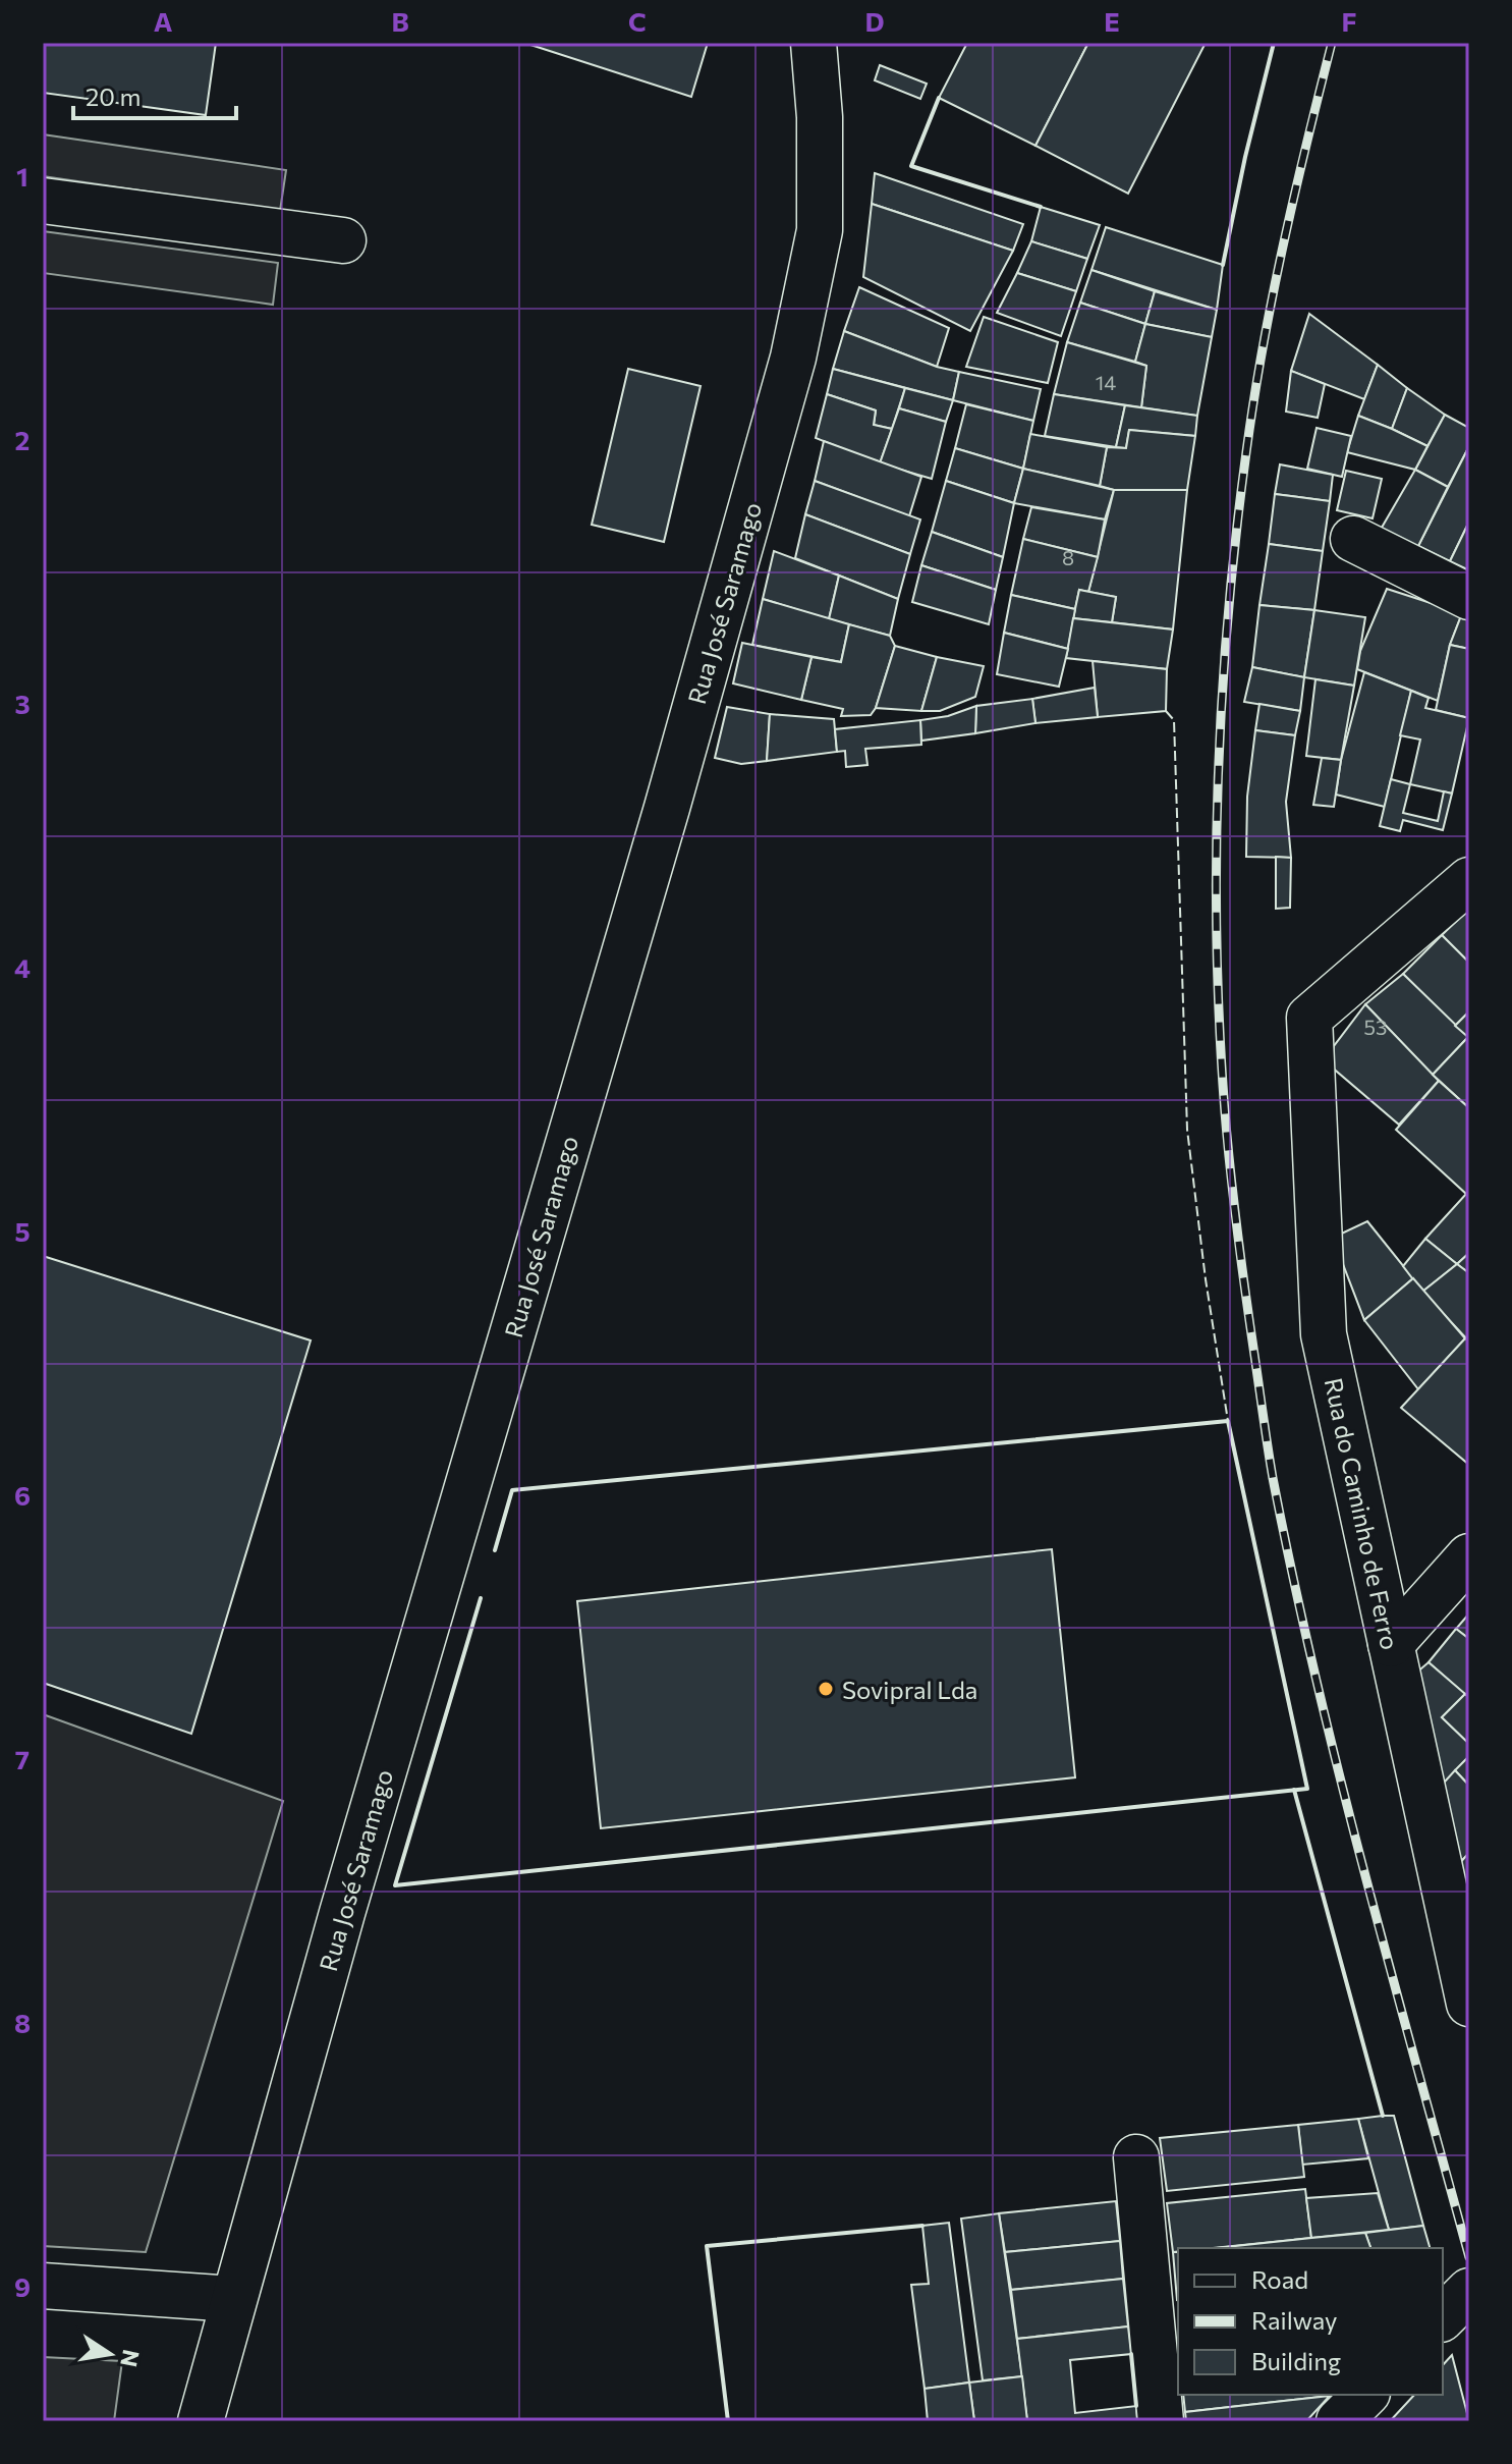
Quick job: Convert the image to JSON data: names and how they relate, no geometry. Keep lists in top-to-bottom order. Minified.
{"streets":{"street":["Rua José Saramago","Rua do Caminho de Ferro"]},"places":["Sovipral Lda"],"house_numbers":["14","8","53"],"legend":["Road","Railway","Building"],"scale_bar":"20 m","north":"right","grid":{"columns":["A","B","C","D","E","F"],"rows":["1","2","3","4","5","6","7","8","9"]}}
